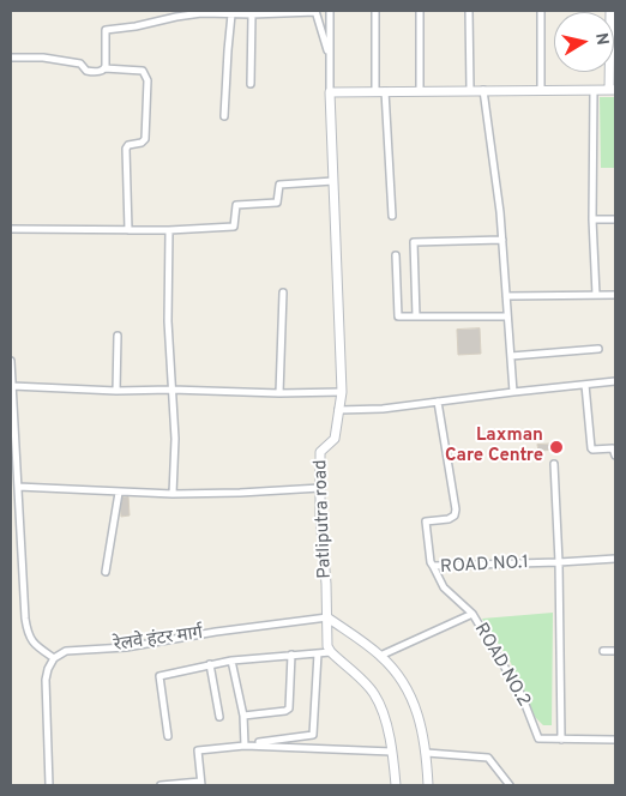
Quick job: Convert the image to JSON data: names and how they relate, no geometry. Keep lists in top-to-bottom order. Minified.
{"streets":{"street":["Patliputra road","ROAD NO.1","रेलवे हंटर मार्ग","ROAD NO.2"]},"crossings":[["Patliputra road","रेलवे हंटर मार्ग"],["ROAD NO.1","ROAD NO.2"]],"places":["Laxman Care Centre"],"north":"right"}
